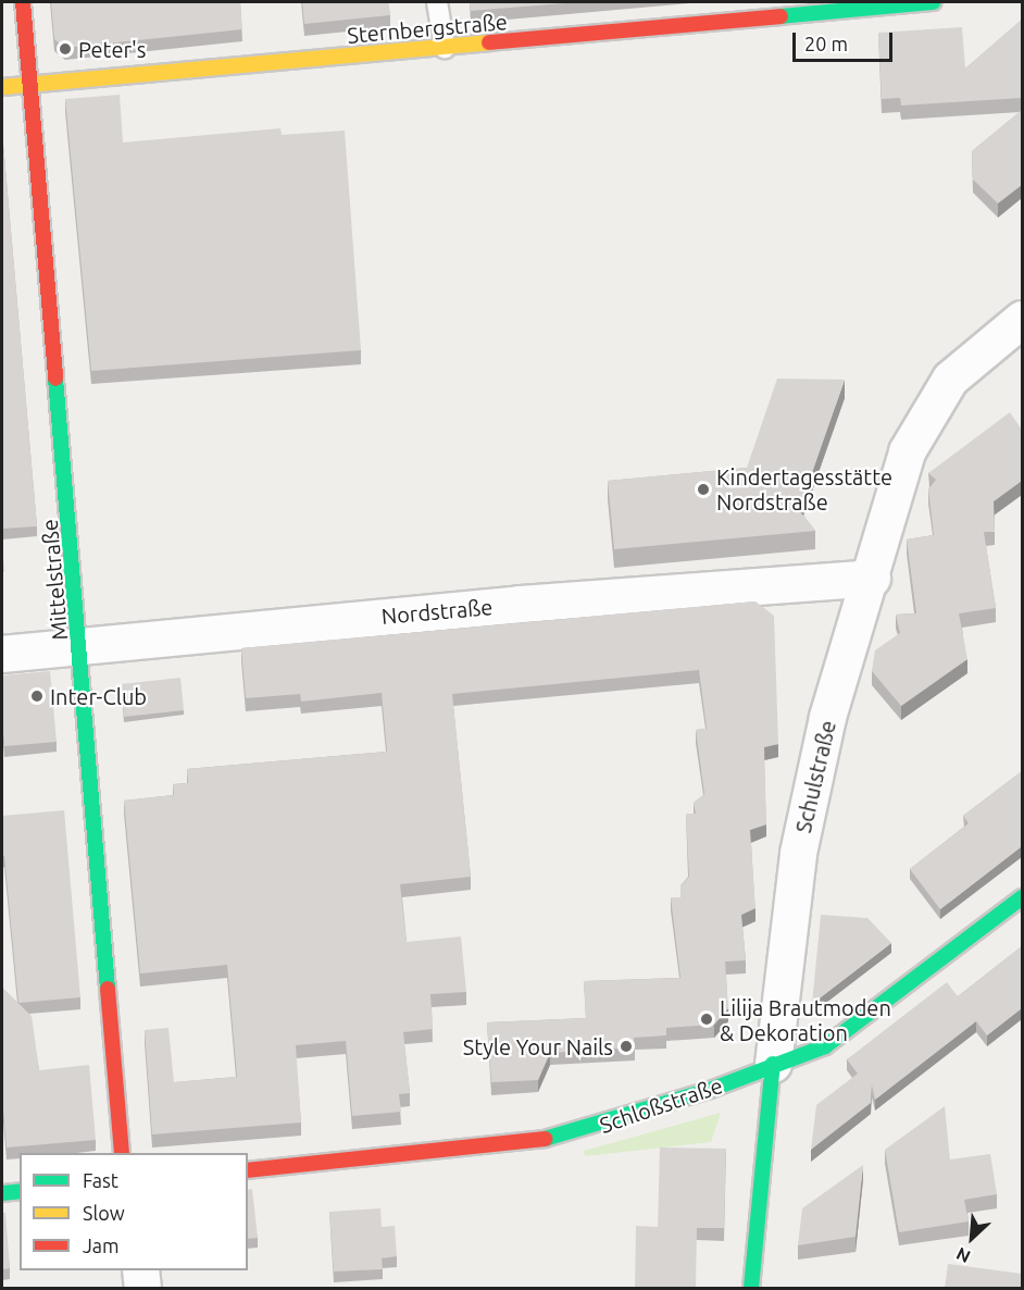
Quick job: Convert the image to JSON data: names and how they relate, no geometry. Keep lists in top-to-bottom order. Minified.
{"streets":{"street":["Sternbergstraße","Mittelstraße","Nordstraße","Schulstraße","Schloßstraße"]},"crossings":[["Sternbergstraße","Mittelstraße"],["Mittelstraße","Nordstraße"],["Nordstraße","Schulstraße"],["Schulstraße","Schloßstraße"]],"places":["Peter's","Kindertagesstätte Nordstraße","Inter-Club","Lilija Brautmoden & Dekoration","Style Your Nails"],"legend":["Fast","Slow","Jam"],"scale_bar":"20 m","north":"bottom left"}
